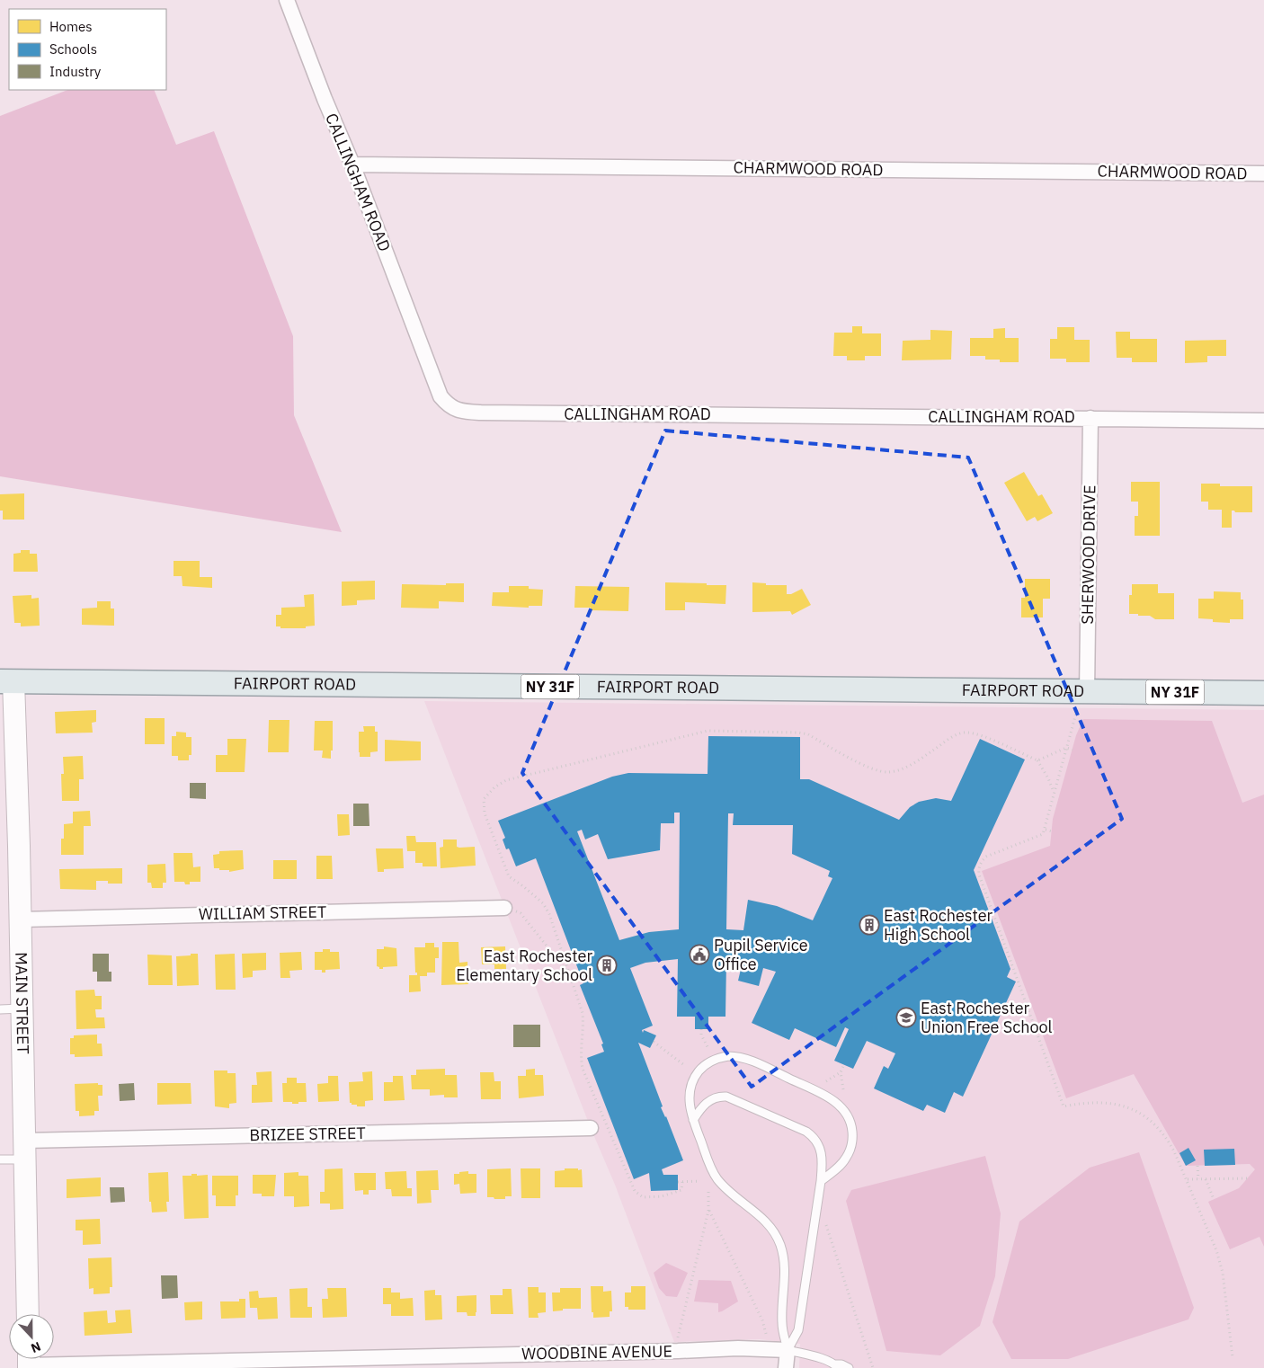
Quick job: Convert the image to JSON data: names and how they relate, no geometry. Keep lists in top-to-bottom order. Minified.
{"streets":{"main road":["FAIRPORT ROAD","NY 31F"],"street":["CHARMWOOD ROAD","CALLINGHAM ROAD","SHERWOOD DRIVE","WILLIAM STREET","MAIN STREET","BRIZEE STREET","WOODBINE AVENUE"]},"crossings":[["CHARMWOOD ROAD","CALLINGHAM ROAD"],["CALLINGHAM ROAD","SHERWOOD DRIVE"],["SHERWOOD DRIVE","FAIRPORT ROAD"],["FAIRPORT ROAD","MAIN STREET"],["WILLIAM STREET","MAIN STREET"],["MAIN STREET","BRIZEE STREET"]],"places":{"building":["East Rochester High School","East Rochester Elementary School"],"public building":["Pupil Service Office"],"school or university":["East Rochester Union Free School"]},"legend":["Homes","Schools","Industry"],"north":"bottom"}
